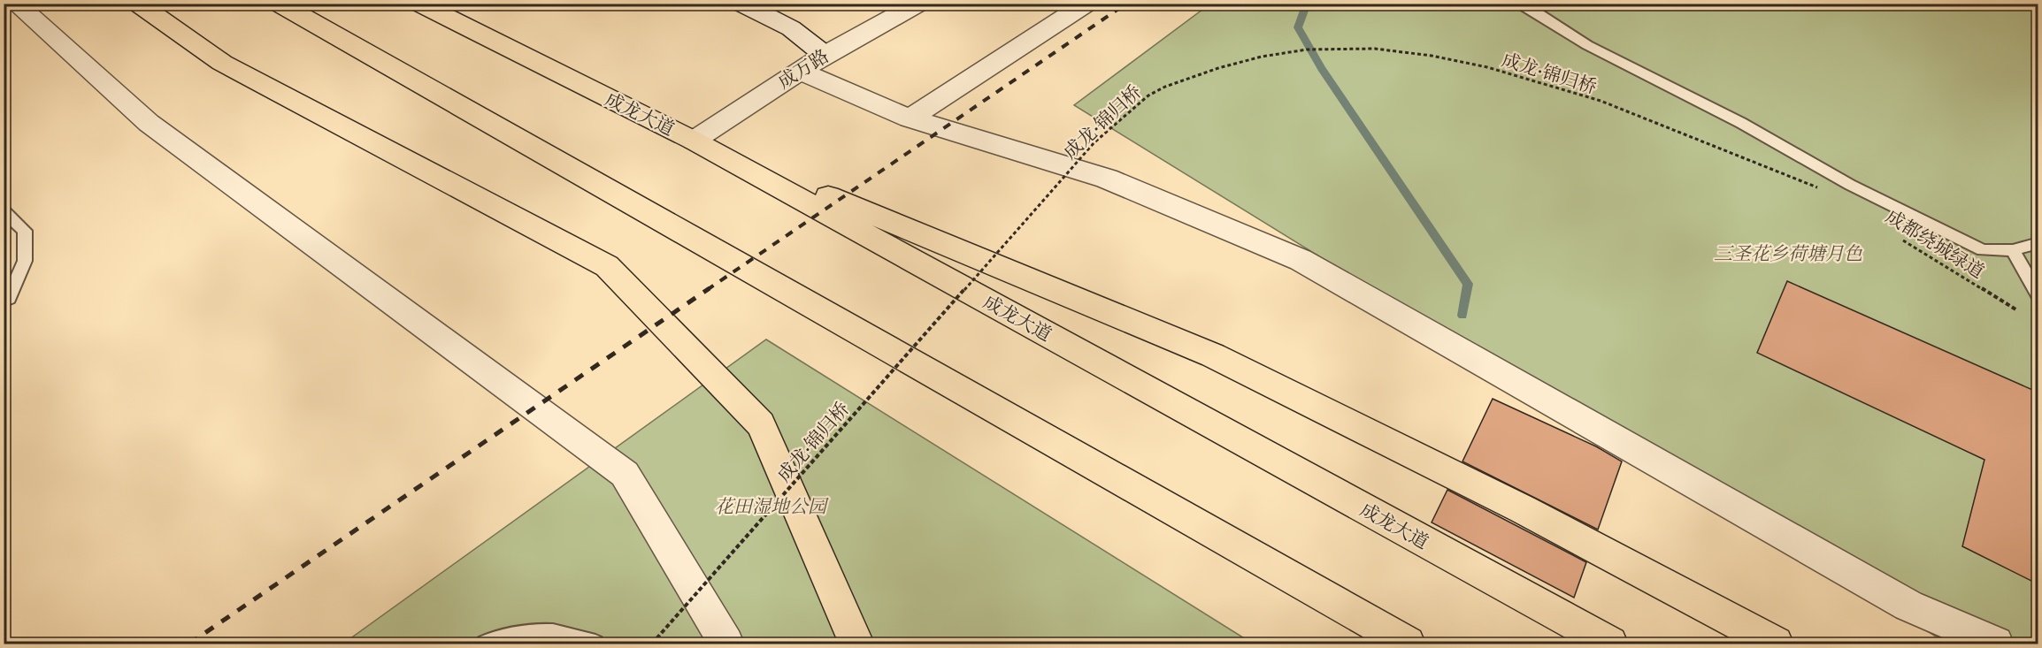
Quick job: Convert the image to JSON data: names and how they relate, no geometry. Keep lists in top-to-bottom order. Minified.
{"streets":{"highway":["成龙大道"],"street":["成万路"],"path":["成龙·锦归桥","成都绕城绿道"]},"crossings":[["成万路","成龙大道"]],"parks":["三圣花乡荷塘月色","花田湿地公园"]}
